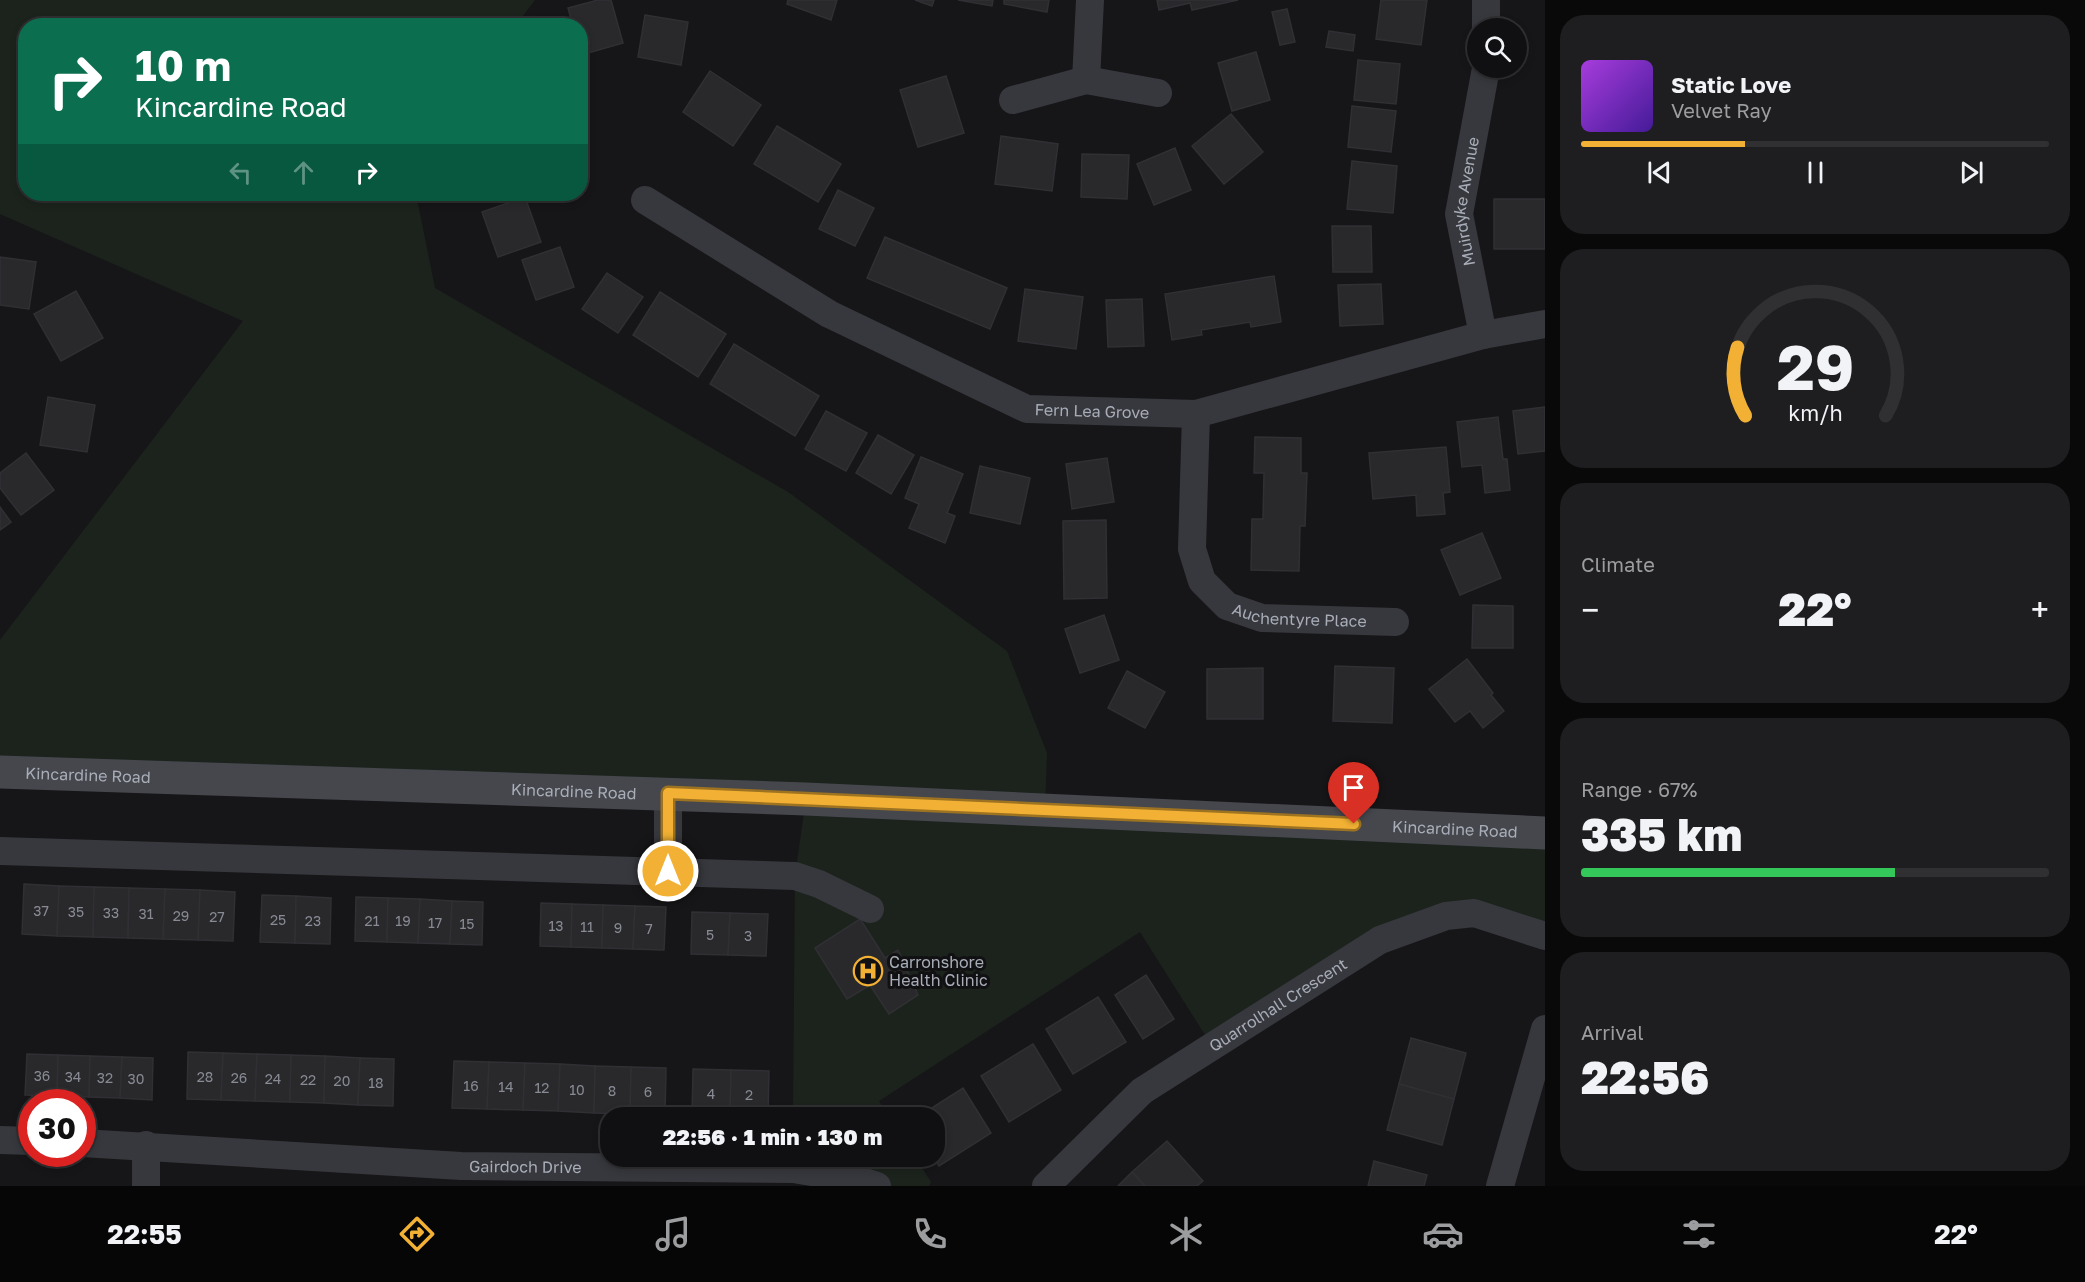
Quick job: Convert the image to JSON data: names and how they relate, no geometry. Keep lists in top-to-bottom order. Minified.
{"streets":{"street":["Muirdyke Avenue","Fern Lea Grove","Auchentyre Place","Kincardine Road","Quarrolhall Crescent","Gairdoch Drive"]},"crossings":[["Muirdyke Avenue","Fern Lea Grove"],["Fern Lea Grove","Auchentyre Place"]],"places":{"hospital":["Carronshore Health Clinic"]},"house_numbers":["37","35","33","31","29","27","25","23","21","19","17","15","13","11","9","7","5","3","36","34","28","32","26","30","24","22","20","18","16","14","12","10","8","6","4","2"],"page":{"turn":["10 m","Kincardine Road"],"song":["Static Love","Velvet Ray"],"tile":["Climate",["Range · 67%","335 km"],["Arrival","22:56"]],"heat":["−","22°","+"],"limit":"30","trip":"22:56 · 1 min · 130 m","tabs":["22:55","22°"],"gauge":["29","km/h"]}}
